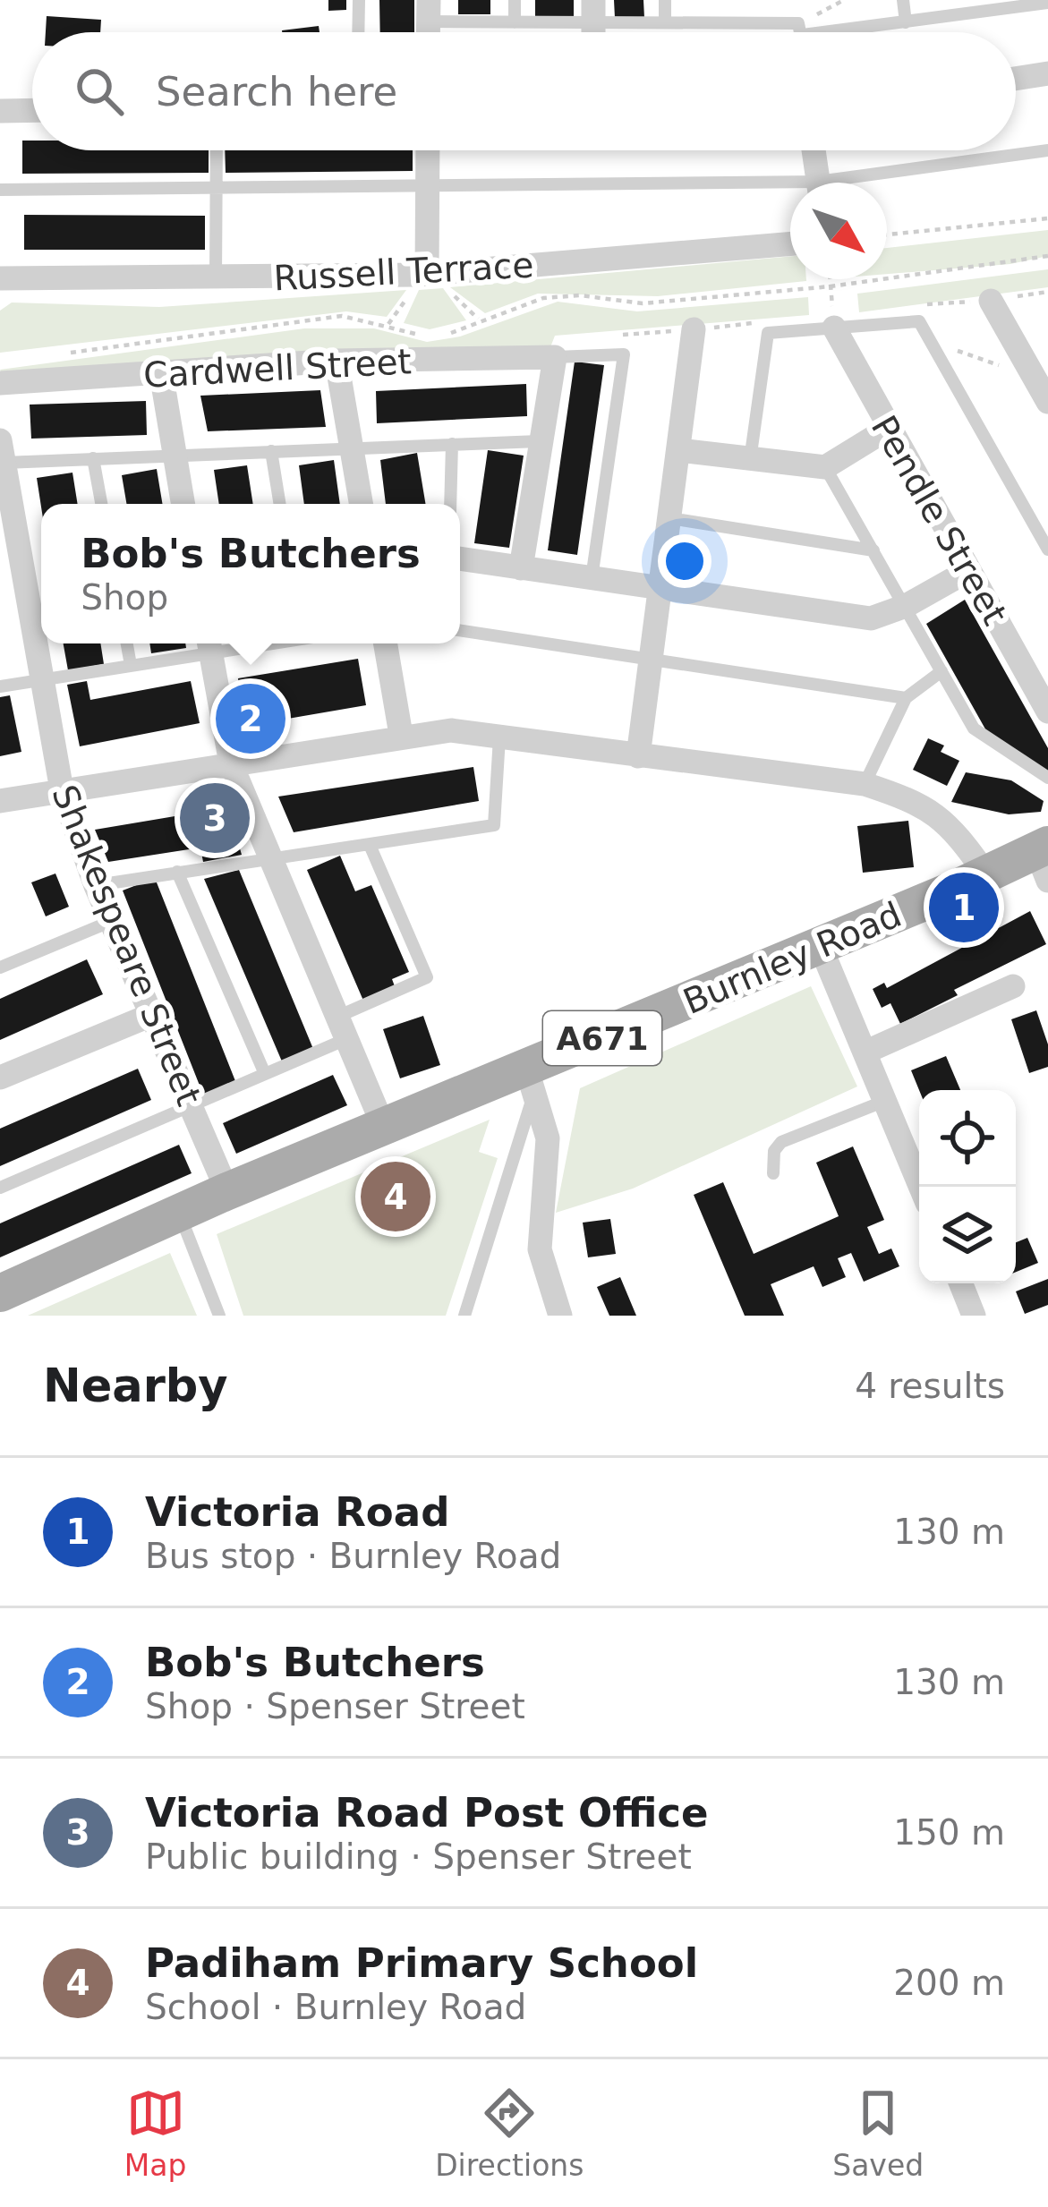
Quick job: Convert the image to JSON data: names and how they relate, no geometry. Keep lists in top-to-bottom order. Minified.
{"streets":{"main road":["Burnley Road","A671"],"street":["Russell Terrace","Cardwell Street","Pendle Street","Shakespeare Street"]},"crossings":[["Shakespeare Street","Burnley Road"]],"north":"bottom right","page":{"search":"Search here","popup":["Bob's Butchers","Shop"],"pins":["2","3","1","4"],"heading":["Nearby","4 results"],"list":[{"mark":"1","name":"Victoria Road","note":"Bus stop · Burnley Road","value":"130 m"},{"mark":"2","name":"Bob's Butchers","note":"Shop · Spenser Street","value":"130 m"},{"mark":"3","name":"Victoria Road Post Office","note":"Public building · Spenser Street","value":"150 m"},{"mark":"4","name":"Padiham Primary School","note":"School · Burnley Road","value":"200 m"}],"nav":["Map","Directions","Saved"]}}
